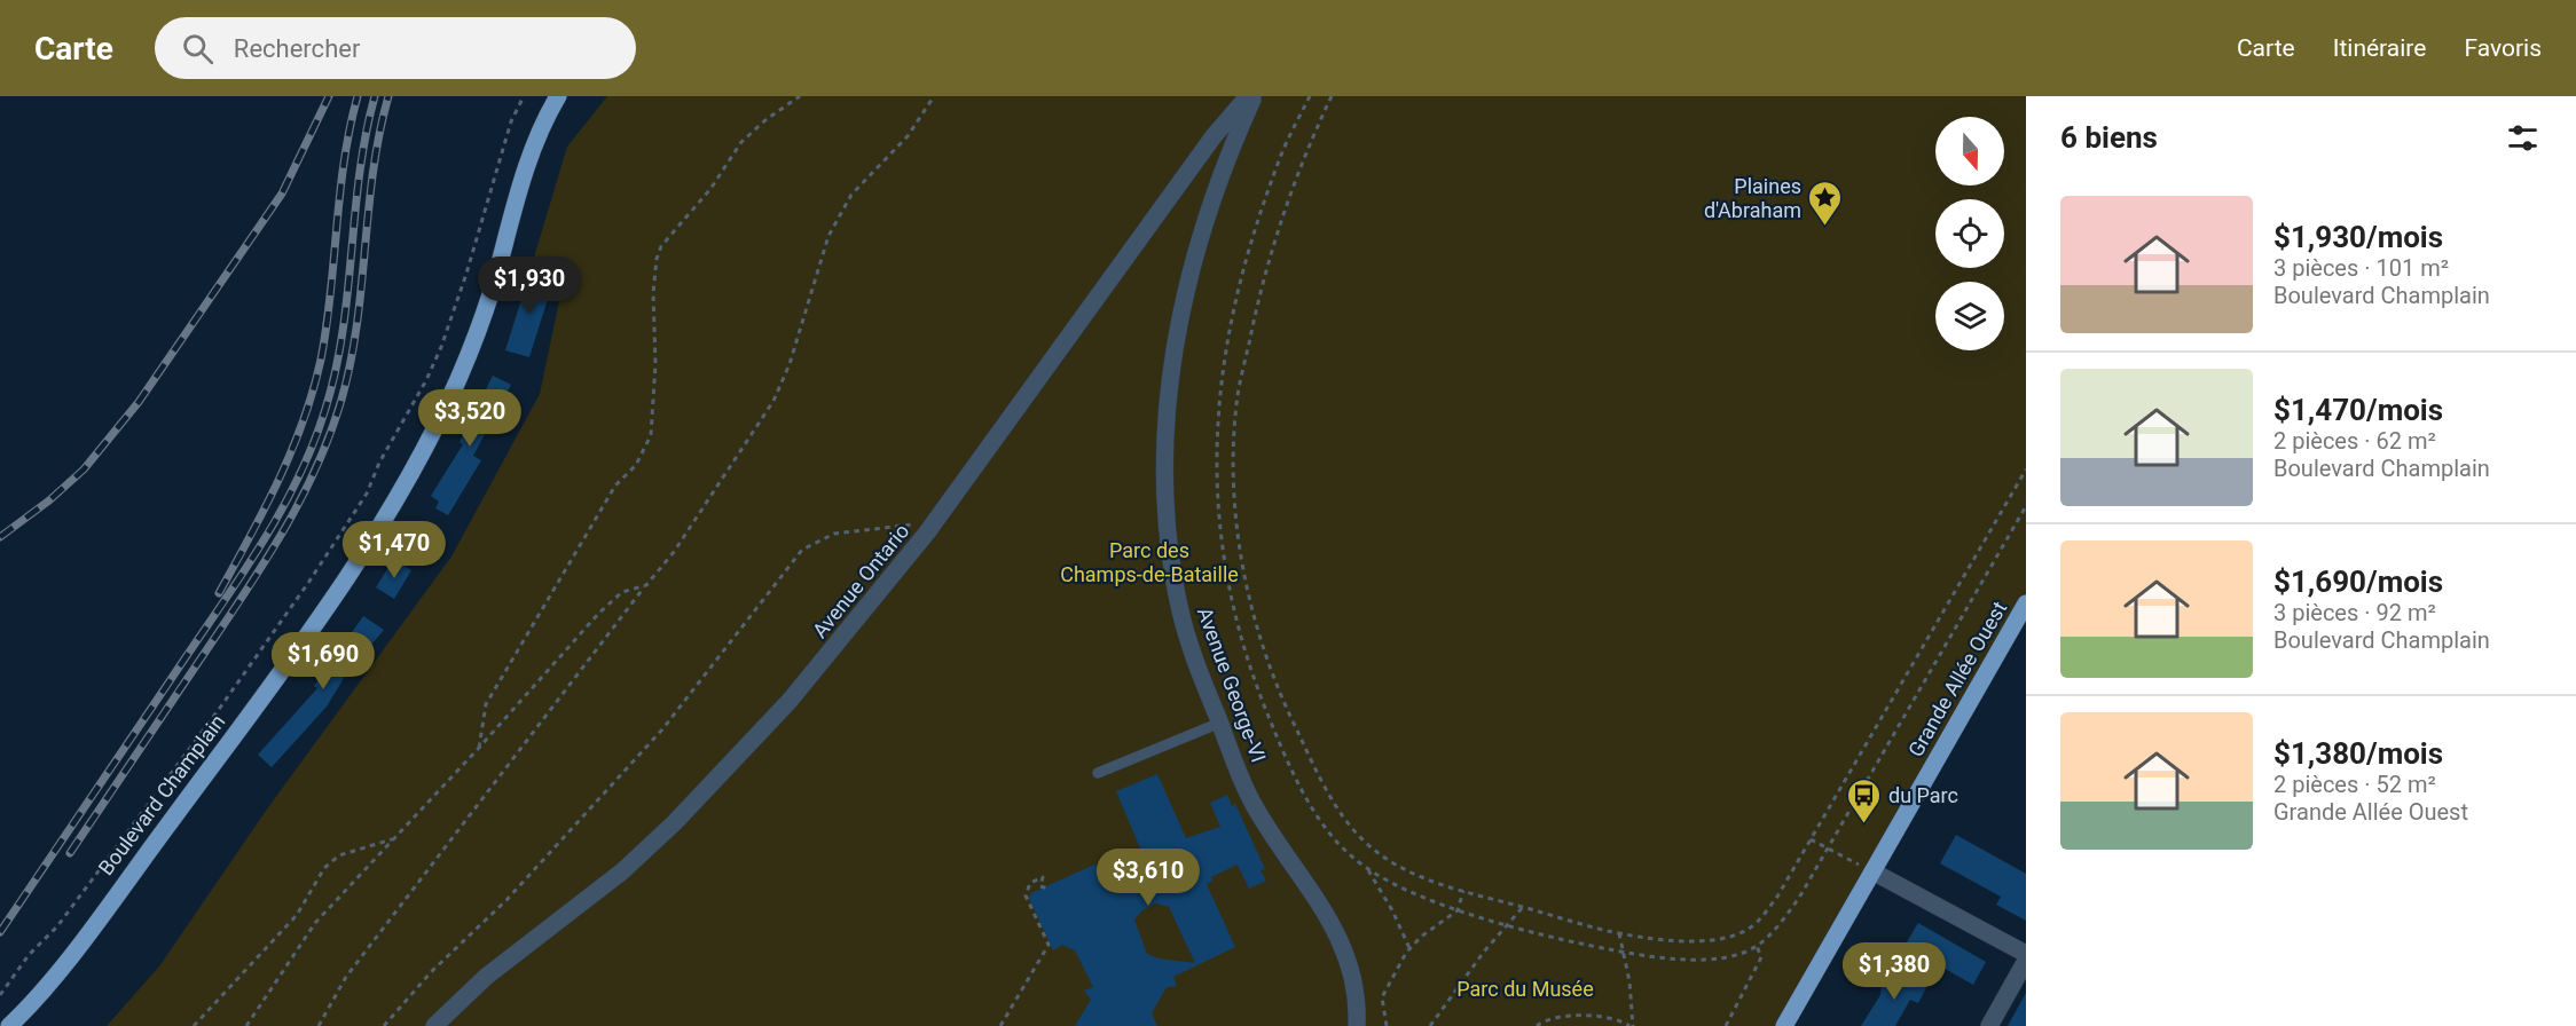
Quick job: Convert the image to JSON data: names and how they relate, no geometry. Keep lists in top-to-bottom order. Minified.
{"streets":{"main road":["Grande Allée Ouest","Boulevard Champlain"],"street":["Avenue Ontario","Avenue George-VI"]},"parks":["Parc des Champs-de-Bataille","Parc du Musée"],"places":{"place":["Plaines d'Abraham"],"bus stop":["du Parc"]},"north":"bottom","page":{"header":"Carte","search":"Rechercher","nav":["Carte","Itinéraire","Favoris"],"heading":"6 biens","list":[{"name":"$1,930/mois","note":"3 pièces · 101 m² · Boulevard Champlain"},{"name":"$1,470/mois","note":"2 pièces · 62 m² · Boulevard Champlain"},{"name":"$1,690/mois","note":"3 pièces · 92 m² · Boulevard Champlain"},{"name":"$1,380/mois","note":"2 pièces · 52 m² · Grande Allée Ouest"}],"price":["$1,930","$3,520","$1,470","$1,690","$3,610","$1,380"]}}
